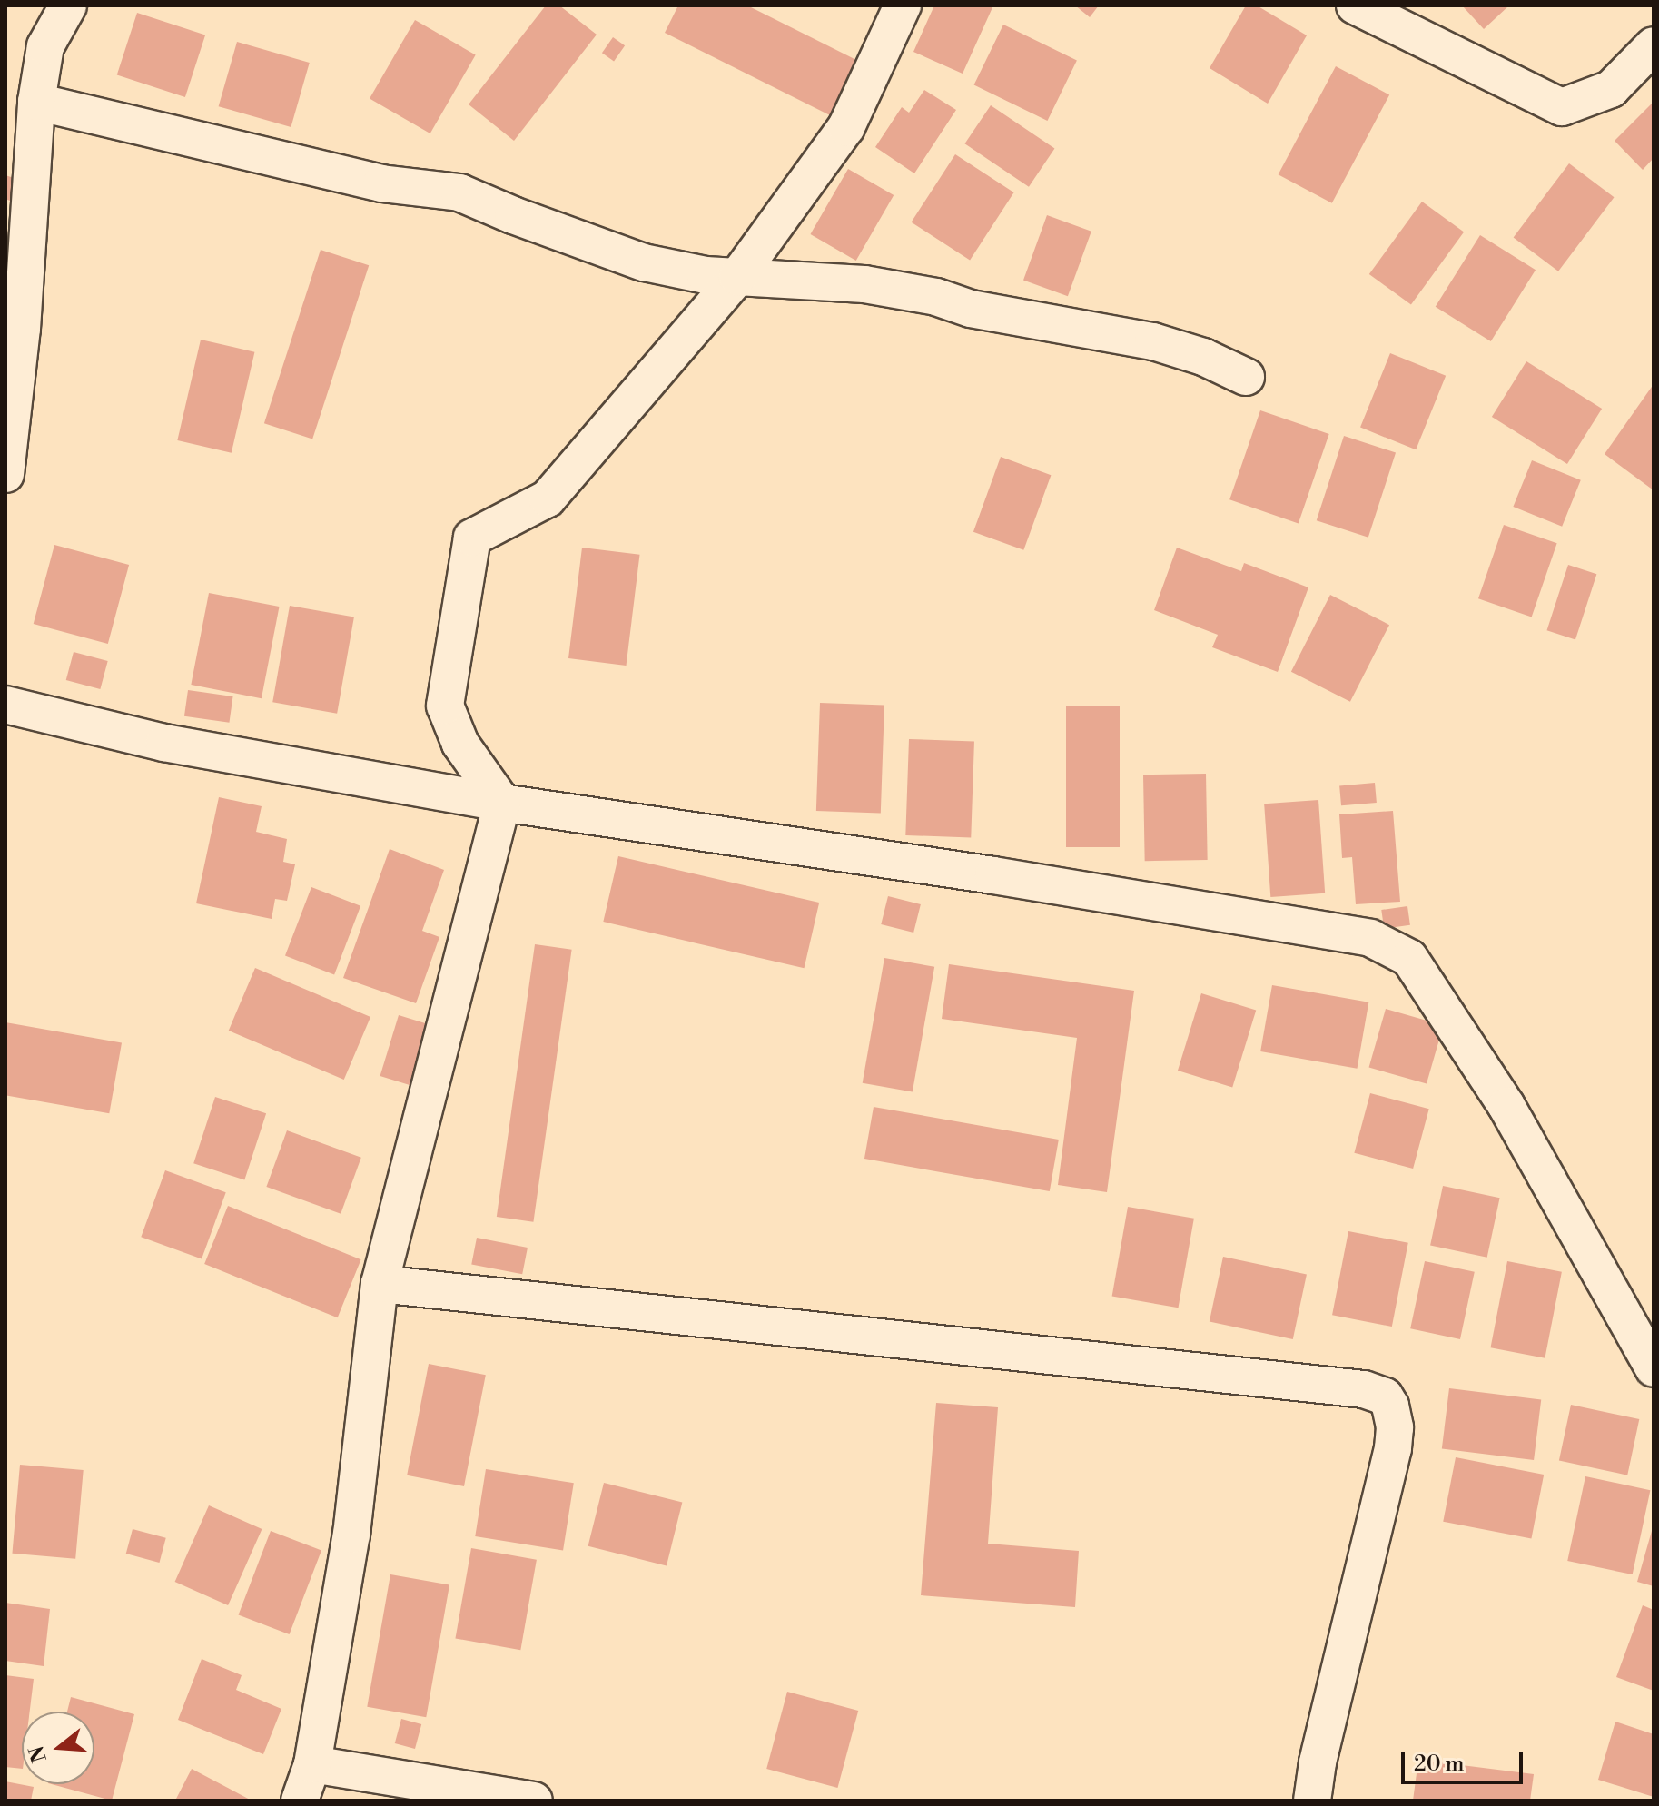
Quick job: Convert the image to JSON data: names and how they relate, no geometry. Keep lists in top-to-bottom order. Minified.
{"scale_bar":"20 m","north":"left"}
